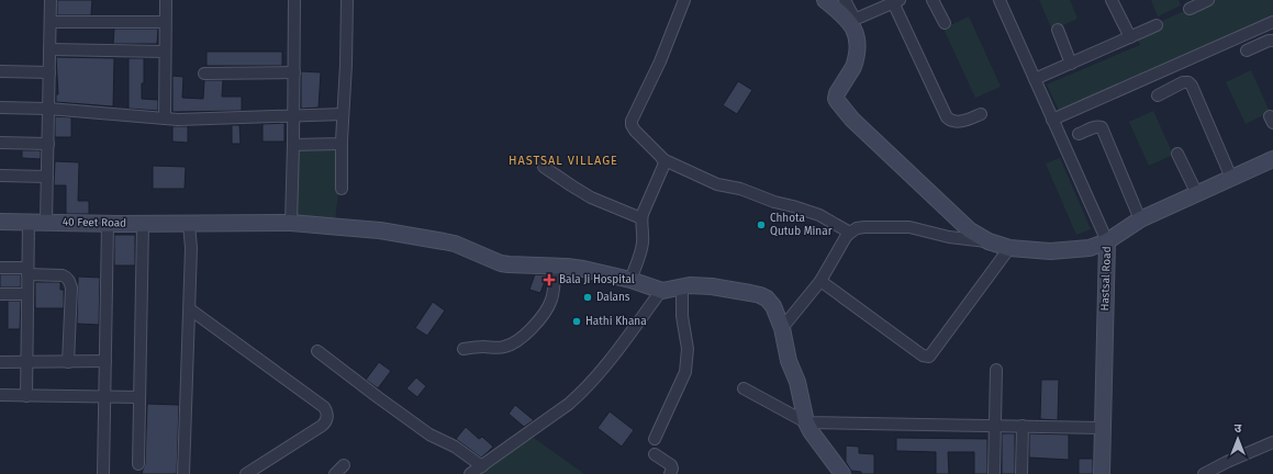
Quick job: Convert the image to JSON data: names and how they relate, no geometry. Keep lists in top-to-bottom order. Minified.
{"streets":{"street":["40 Feet Road","Hastsal Road"]},"districts":["HASTSAL VILLAGE"],"places":{"other":["Chhota Qutub Minar","Dalans","Hathi Khana"],"health":["Bala Ji Hospital"]},"north":"top"}
